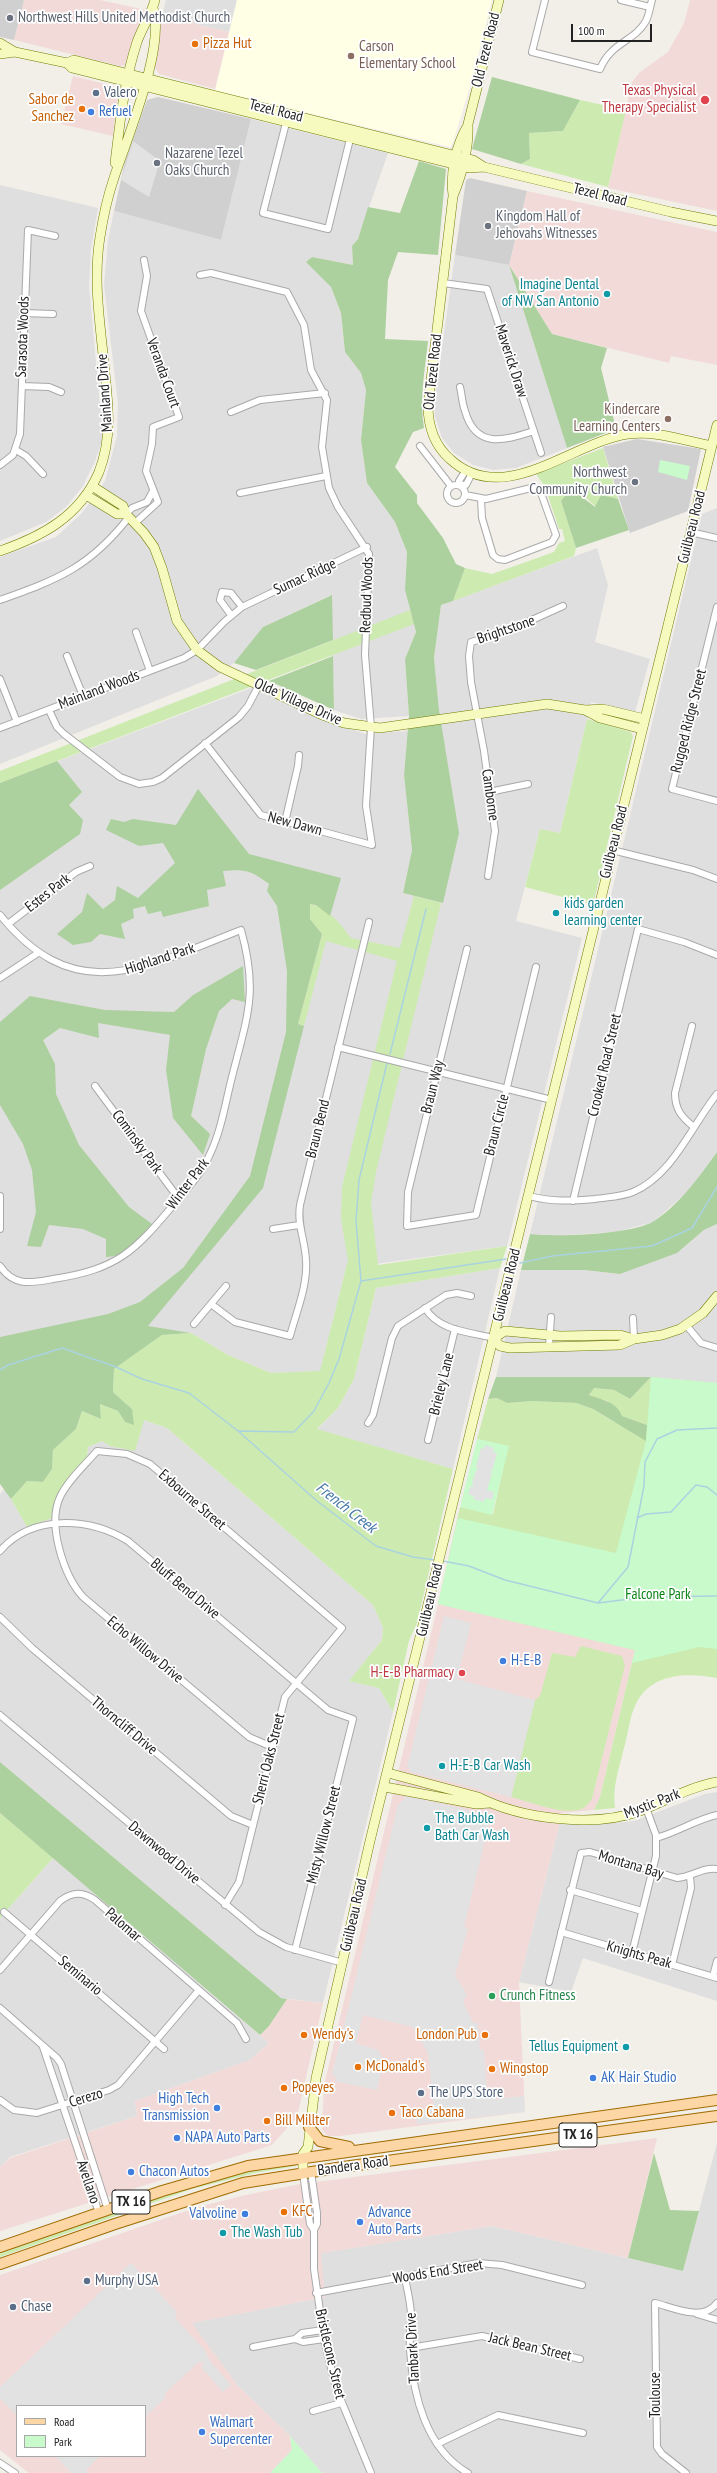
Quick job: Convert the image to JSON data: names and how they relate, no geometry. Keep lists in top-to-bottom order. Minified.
{"streets":{"main road":["Old Tezel Road","Tezel Road","Mainland Drive","Guilbeau Road","Olde Village Drive","Mystic Park","TX 16","Bandera Road"],"street":["Sarasota Woods","Maverick Draw","Veranda Court","Sumac Ridge","Redbud Woods","Brightstone","Mainland Woods","Rugged Ridge Street","Camborne","New Dawn","Estes Park","Highland Park","Crooked Road Street","Braun Way","Braun Circle","Braun Bend","Cominsky Park","Winter Park","Brieley Lane","Exbourne Street","Bluff Bend Drive","Echo Willow Drive","Thorncliff Drive","Sherri Oaks Street","Misty Willow Street","Dawnwood Drive","Montana Bay","Palomar","Knights Peak","Seminario","Cerezo","Avellano","Woods End Street","Jack Bean Street","Tanbark Drive","Bristlecone Street","Toulouse"]},"crossings":[["Old Tezel Road","Tezel Road"],["Old Tezel Road","Maverick Draw"],["Old Tezel Road","Guilbeau Road"],["Tezel Road","Mainland Drive"],["Veranda Court","Olde Village Drive"],["Mainland Drive","Olde Village Drive"],["Guilbeau Road","Olde Village Drive"],["Guilbeau Road","Mystic Park"],["Guilbeau Road","Dawnwood Drive"],["Guilbeau Road","Bandera Road"],["Guilbeau Road","Bristlecone Street"],["Sumac Ridge","Redbud Woods"],["Sumac Ridge","Mainland Woods"],["Sumac Ridge","Olde Village Drive"],["Redbud Woods","Olde Village Drive"],["Redbud Woods","New Dawn"],["Brightstone","Olde Village Drive"],["Brightstone","Camborne"],["Mainland Woods","Olde Village Drive"],["Olde Village Drive","Camborne"],["Estes Park","Highland Park"],["Highland Park","Winter Park"],["Braun Way","Braun Circle"],["Cominsky Park","Winter Park"],["Exbourne Street","Bluff Bend Drive"],["Exbourne Street","Echo Willow Drive"],["Exbourne Street","Sherri Oaks Street"],["Bluff Bend Drive","Echo Willow Drive"],["Bluff Bend Drive","Sherri Oaks Street"],["Bluff Bend Drive","Misty Willow Street"],["Echo Willow Drive","Sherri Oaks Street"],["Thorncliff Drive","Sherri Oaks Street"],["Sherri Oaks Street","Dawnwood Drive"],["Misty Willow Street","Dawnwood Drive"],["Montana Bay","Knights Peak"],["Palomar","Seminario"],["Palomar","Cerezo"],["Seminario","Cerezo"],["Cerezo","Avellano"],["Bandera Road","Avellano"],["Bandera Road","Bristlecone Street"],["Woods End Street","Tanbark Drive"],["Woods End Street","Bristlecone Street"],["Jack Bean Street","Tanbark Drive"]],"water":["French Creek"],"parks":["Falcone Park"],"places":["Northwest Hills United Methodist Church","Pizza Hut","Carson Elementary School","Valero","Texas Physical Therapy Specialist","Sabor de Sanchez","Refuel","Nazarene Tezel Oaks Church","Kingdom Hall of Jehovahs Witnesses","Imagine Dental of NW San Antonio","Kindercare Learning Centers","Northwest Community Church","kids garden learning center","H-E-B","H-E-B Pharmacy","H-E-B Car Wash","The Bubble Bath Car Wash","Crunch Fitness","Wendy's","London Pub","Tellus Equipment","McDonald's","Wingstop","AK Hair Studio","Popeyes","The UPS Store","High Tech Transmission","Taco Cabana","Bill Millter","NAPA Auto Parts","Chacon Autos","KFC","Valvoline","Advance Auto Parts","The Wash Tub","Murphy USA","Chase","Walmart Supercenter"],"legend":["Road","Park"],"scale_bar":"100 m"}
